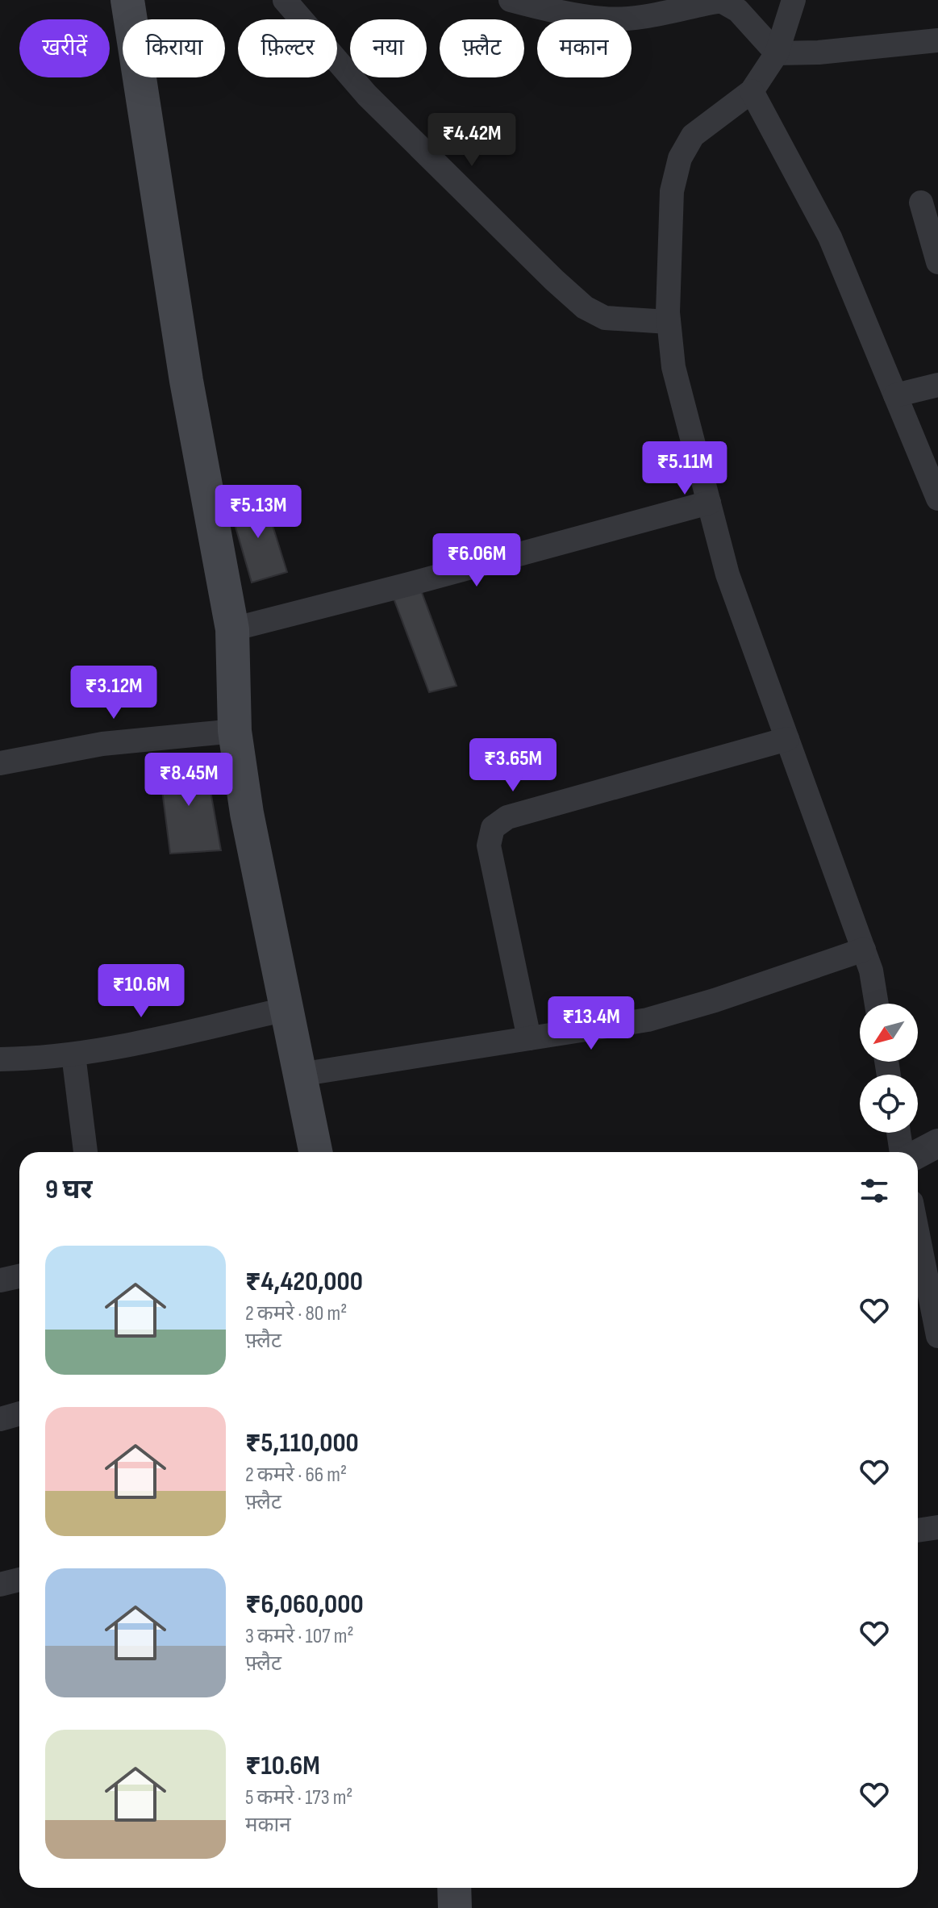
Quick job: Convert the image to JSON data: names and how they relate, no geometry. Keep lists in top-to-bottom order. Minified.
{"north":"bottom left","page":{"chip":["खरीदें","किराया","फ़िल्टर","नया","फ़्लैट","मकान"],"price":["₹4.42M","₹5.11M","₹5.13M","₹6.06M","₹3.12M","₹3.65M","₹8.45M","₹10.6M","₹13.4M"],"heading":"9 घर","list":[{"name":"₹4,420,000","note":"2 कमरे · 80 m² · फ़्लैट"},{"name":"₹5,110,000","note":"2 कमरे · 66 m² · फ़्लैट"},{"name":"₹6,060,000","note":"3 कमरे · 107 m² · फ़्लैट"},{"name":"₹10.6M","note":"5 कमरे · 173 m² · मकान"}]}}
